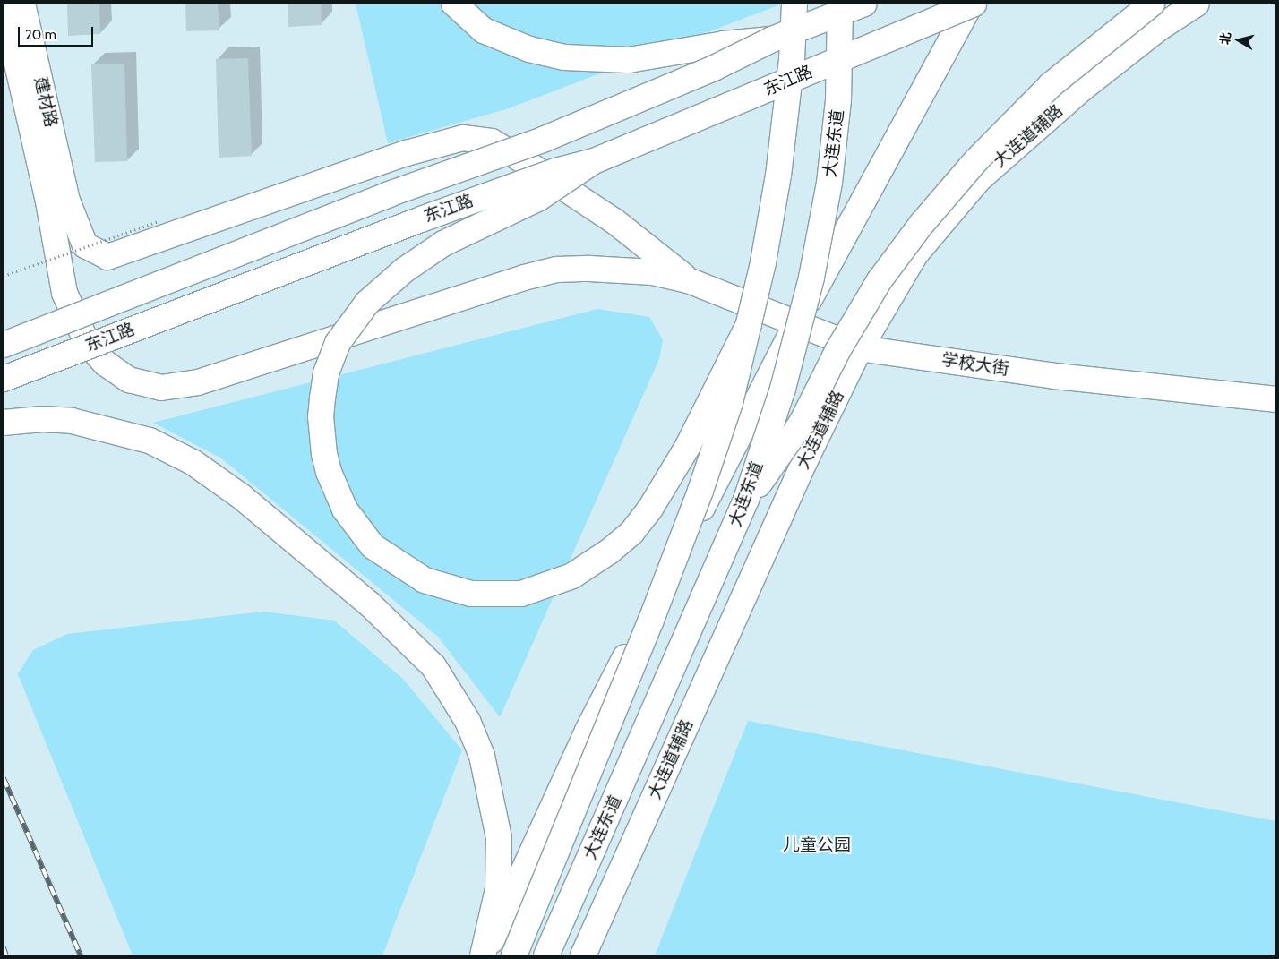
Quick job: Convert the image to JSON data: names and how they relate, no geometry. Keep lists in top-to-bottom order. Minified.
{"streets":{"main road":["东江路","建材路","大连道辅路","大连东道","学校大街"]},"crossings":[["大连道辅路","学校大街"]],"parks":["儿童公园"],"scale_bar":"20 m","north":"left"}
